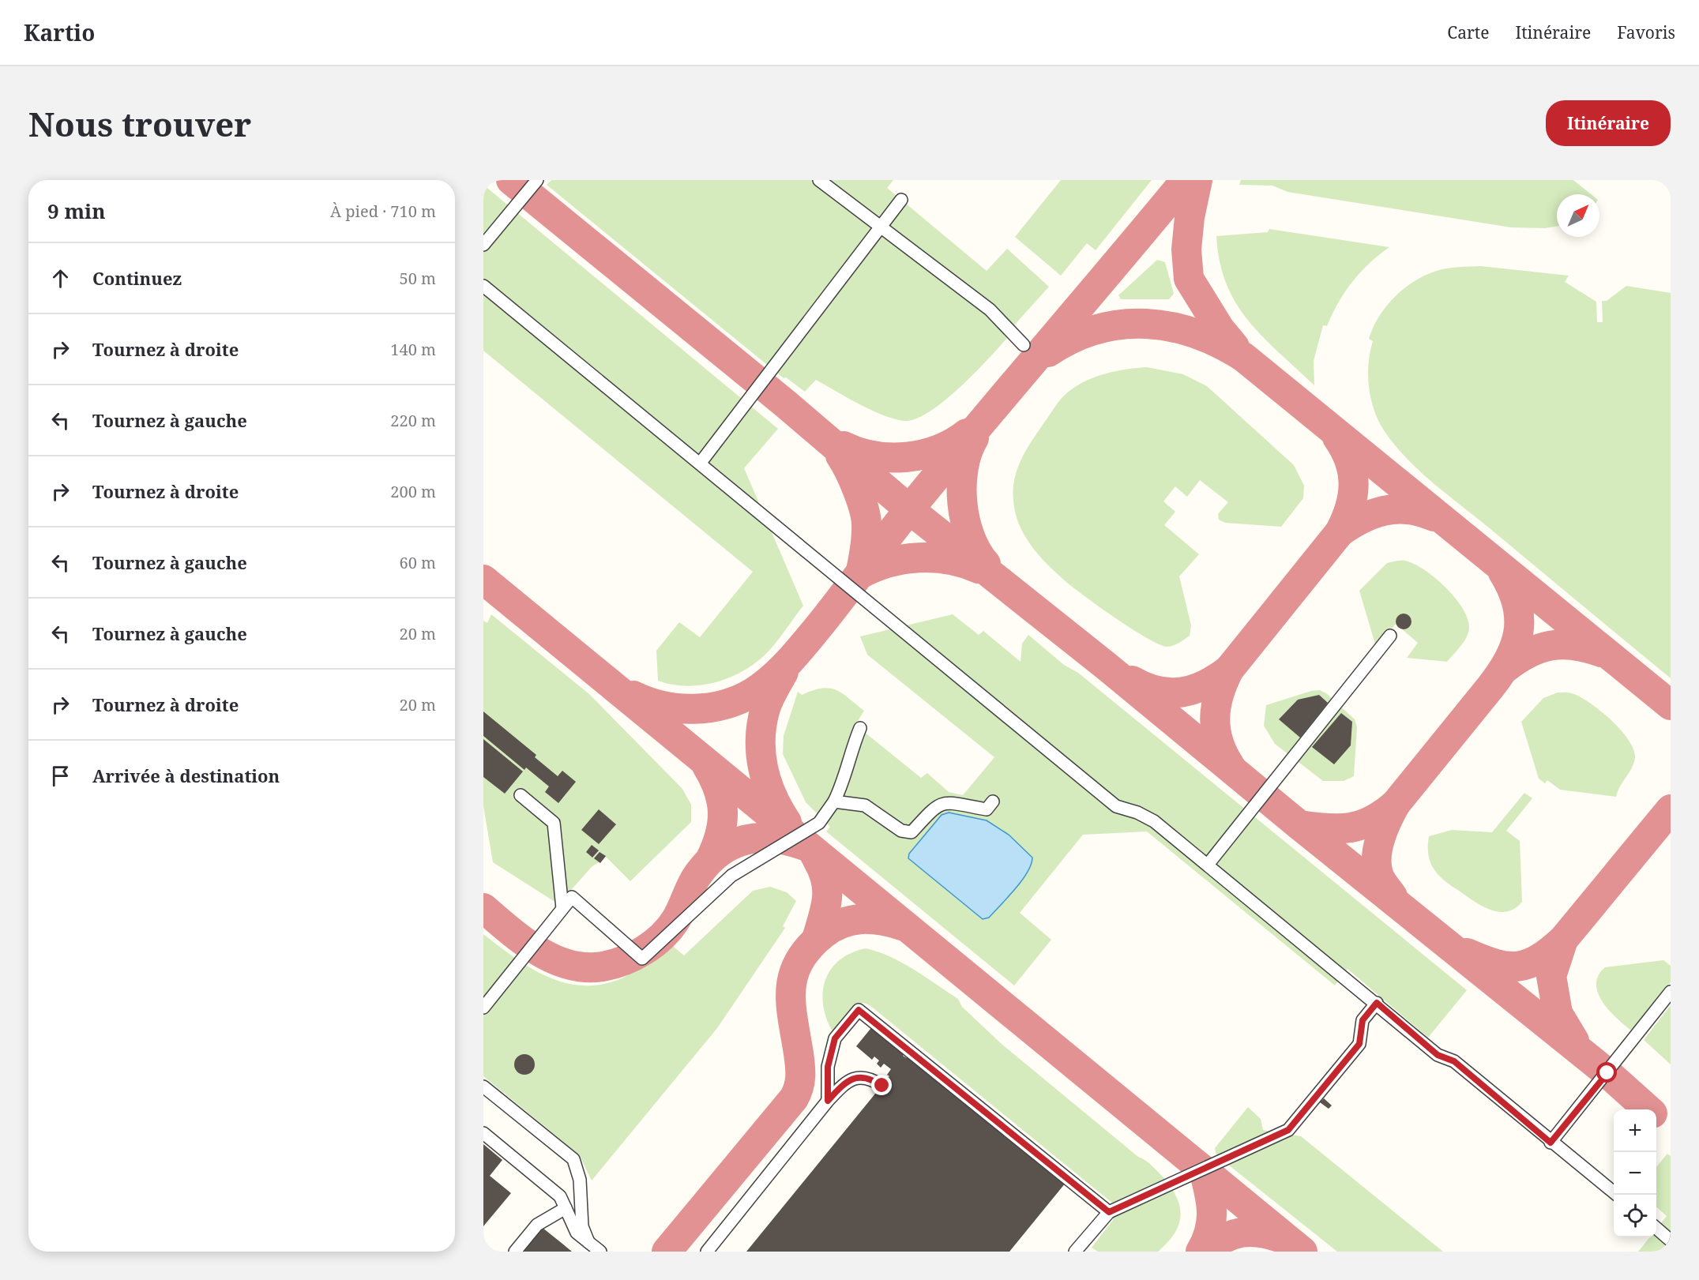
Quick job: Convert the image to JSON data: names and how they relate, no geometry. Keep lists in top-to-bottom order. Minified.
{"north":"top right","page":{"header":"Kartio","nav":["Carte","Itinéraire","Favoris"],"buttons":"Itinéraire","title":"Nous trouver","heading":["9 min","À pied · 710 m"],"list":[["Continuez","50 m"],["Tournez à droite","140 m"],["Tournez à gauche","220 m"],["Tournez à droite","200 m"],["Tournez à gauche","60 m"],["Tournez à gauche","20 m"],["Tournez à droite","20 m"],"Arrivée à destination"],"map_buttons":["+","−"]}}
